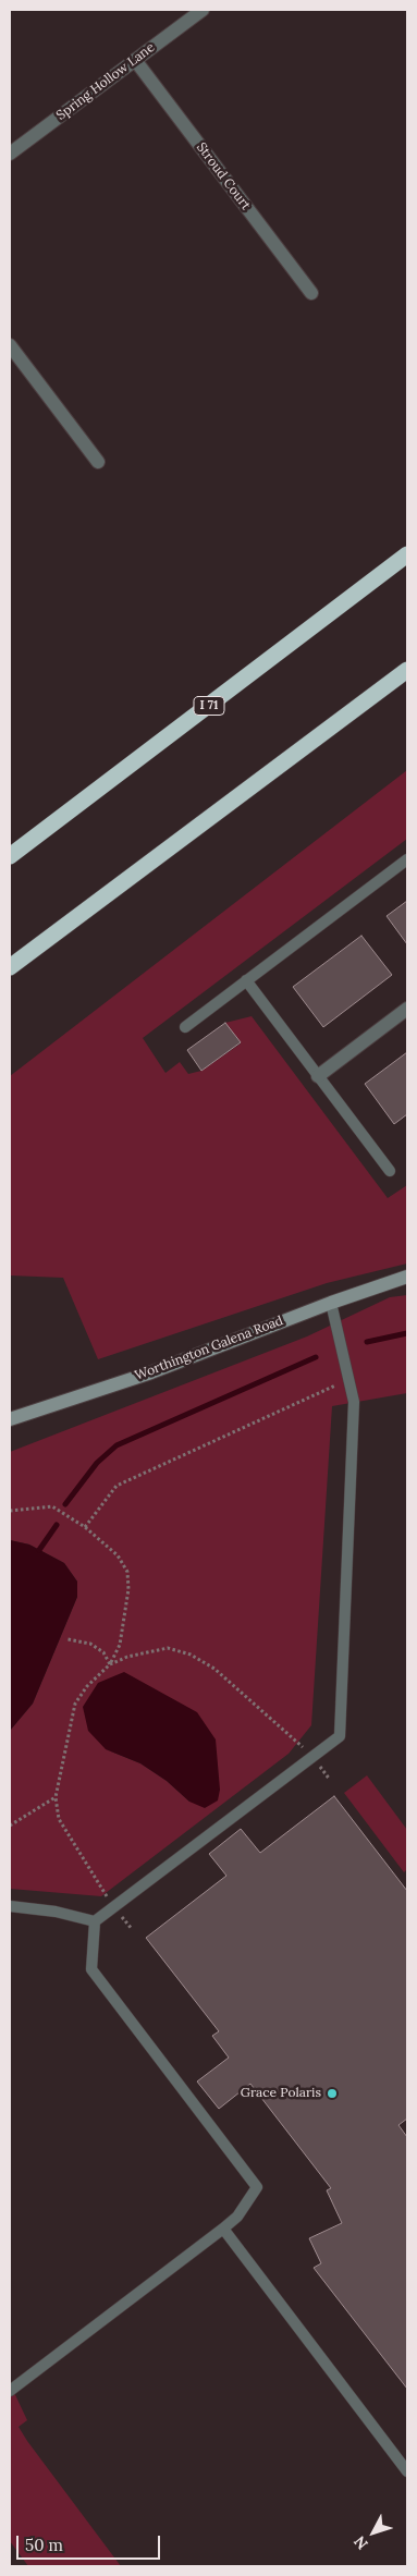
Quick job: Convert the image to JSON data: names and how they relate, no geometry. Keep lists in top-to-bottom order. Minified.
{"streets":{"highway":["I 71"],"street":["Spring Hollow Lane","Stroud Court","Worthington Galena Road"]},"crossings":[["Spring Hollow Lane","Stroud Court"]],"places":["Grace Polaris"],"scale_bar":"50 m","north":"bottom left"}
